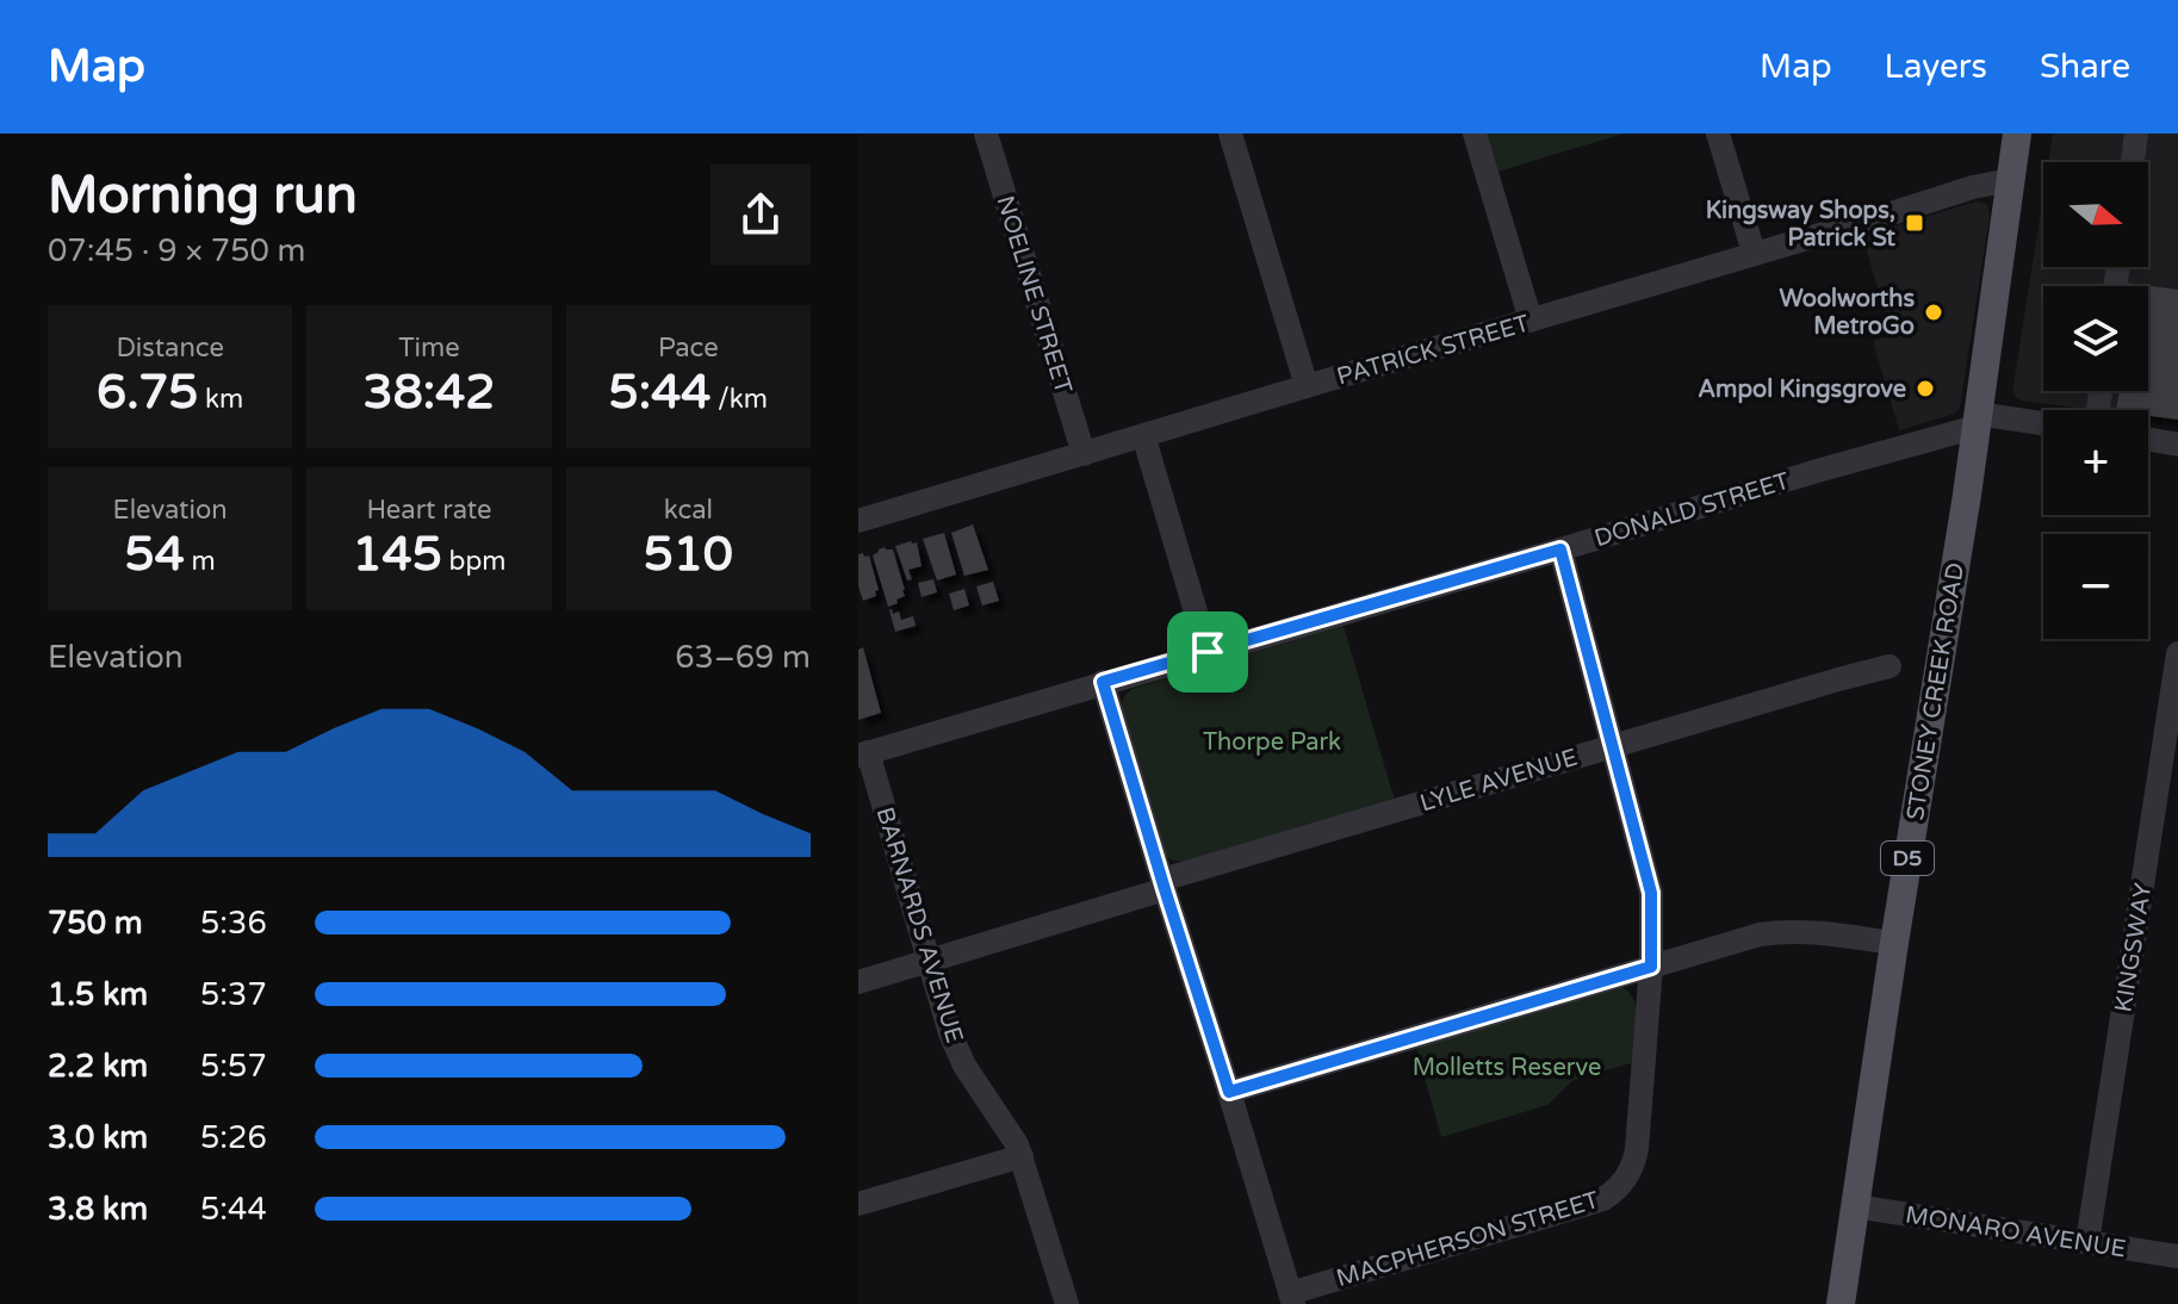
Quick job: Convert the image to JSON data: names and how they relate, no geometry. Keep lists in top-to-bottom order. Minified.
{"streets":{"main road":["STONEY CREEK ROAD","D5"],"street":["NOELINE STREET","PATRICK STREET","DONALD STREET","LYLE AVENUE","BARNARDS AVENUE","KINGSWAY","MONARO AVENUE","MACPHERSON STREET"]},"crossings":[["NOELINE STREET","PATRICK STREET"],["PATRICK STREET","STONEY CREEK ROAD"],["DONALD STREET","STONEY CREEK ROAD"],["DONALD STREET","BARNARDS AVENUE"],["DONALD STREET","MACPHERSON STREET"],["STONEY CREEK ROAD","MONARO AVENUE"],["LYLE AVENUE","BARNARDS AVENUE"],["LYLE AVENUE","MACPHERSON STREET"],["KINGSWAY","MONARO AVENUE"]],"parks":["Thorpe Park","Molletts Reserve"],"places":{"transit":["Kingsway Shops, Patrick St"],"other":["Woolworths MetroGo","Ampol Kingsgrove"]},"north":"right","page":{"header":"Map","nav":["Map","Layers","Share"],"heading":["Morning run","07:45 · 9 × 750 m"],"map_buttons":["+","−"],"stats":[["Distance","6.75 km"],["Time","38:42"],["Pace","5:44 /km"],["Elevation","54 m"],["Heart rate","145 bpm"],["kcal","510"]],"chart":["Elevation","63–69 m"],"list":[{"name":"750 m","note":"5:36"},{"name":"1.5 km","note":"5:37"},{"name":"2.2 km","note":"5:57"},{"name":"3.0 km","note":"5:26"},{"name":"3.8 km","note":"5:44"}]}}
